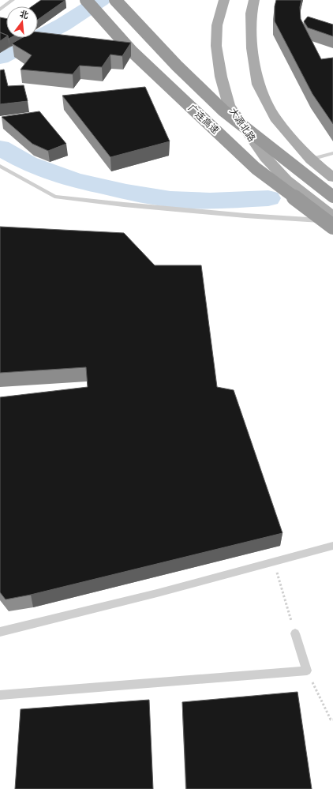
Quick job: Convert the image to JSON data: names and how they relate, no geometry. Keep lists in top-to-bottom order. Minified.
{"streets":{"highway":["广连高速"],"main road":["大源北路"]},"north":"top"}
